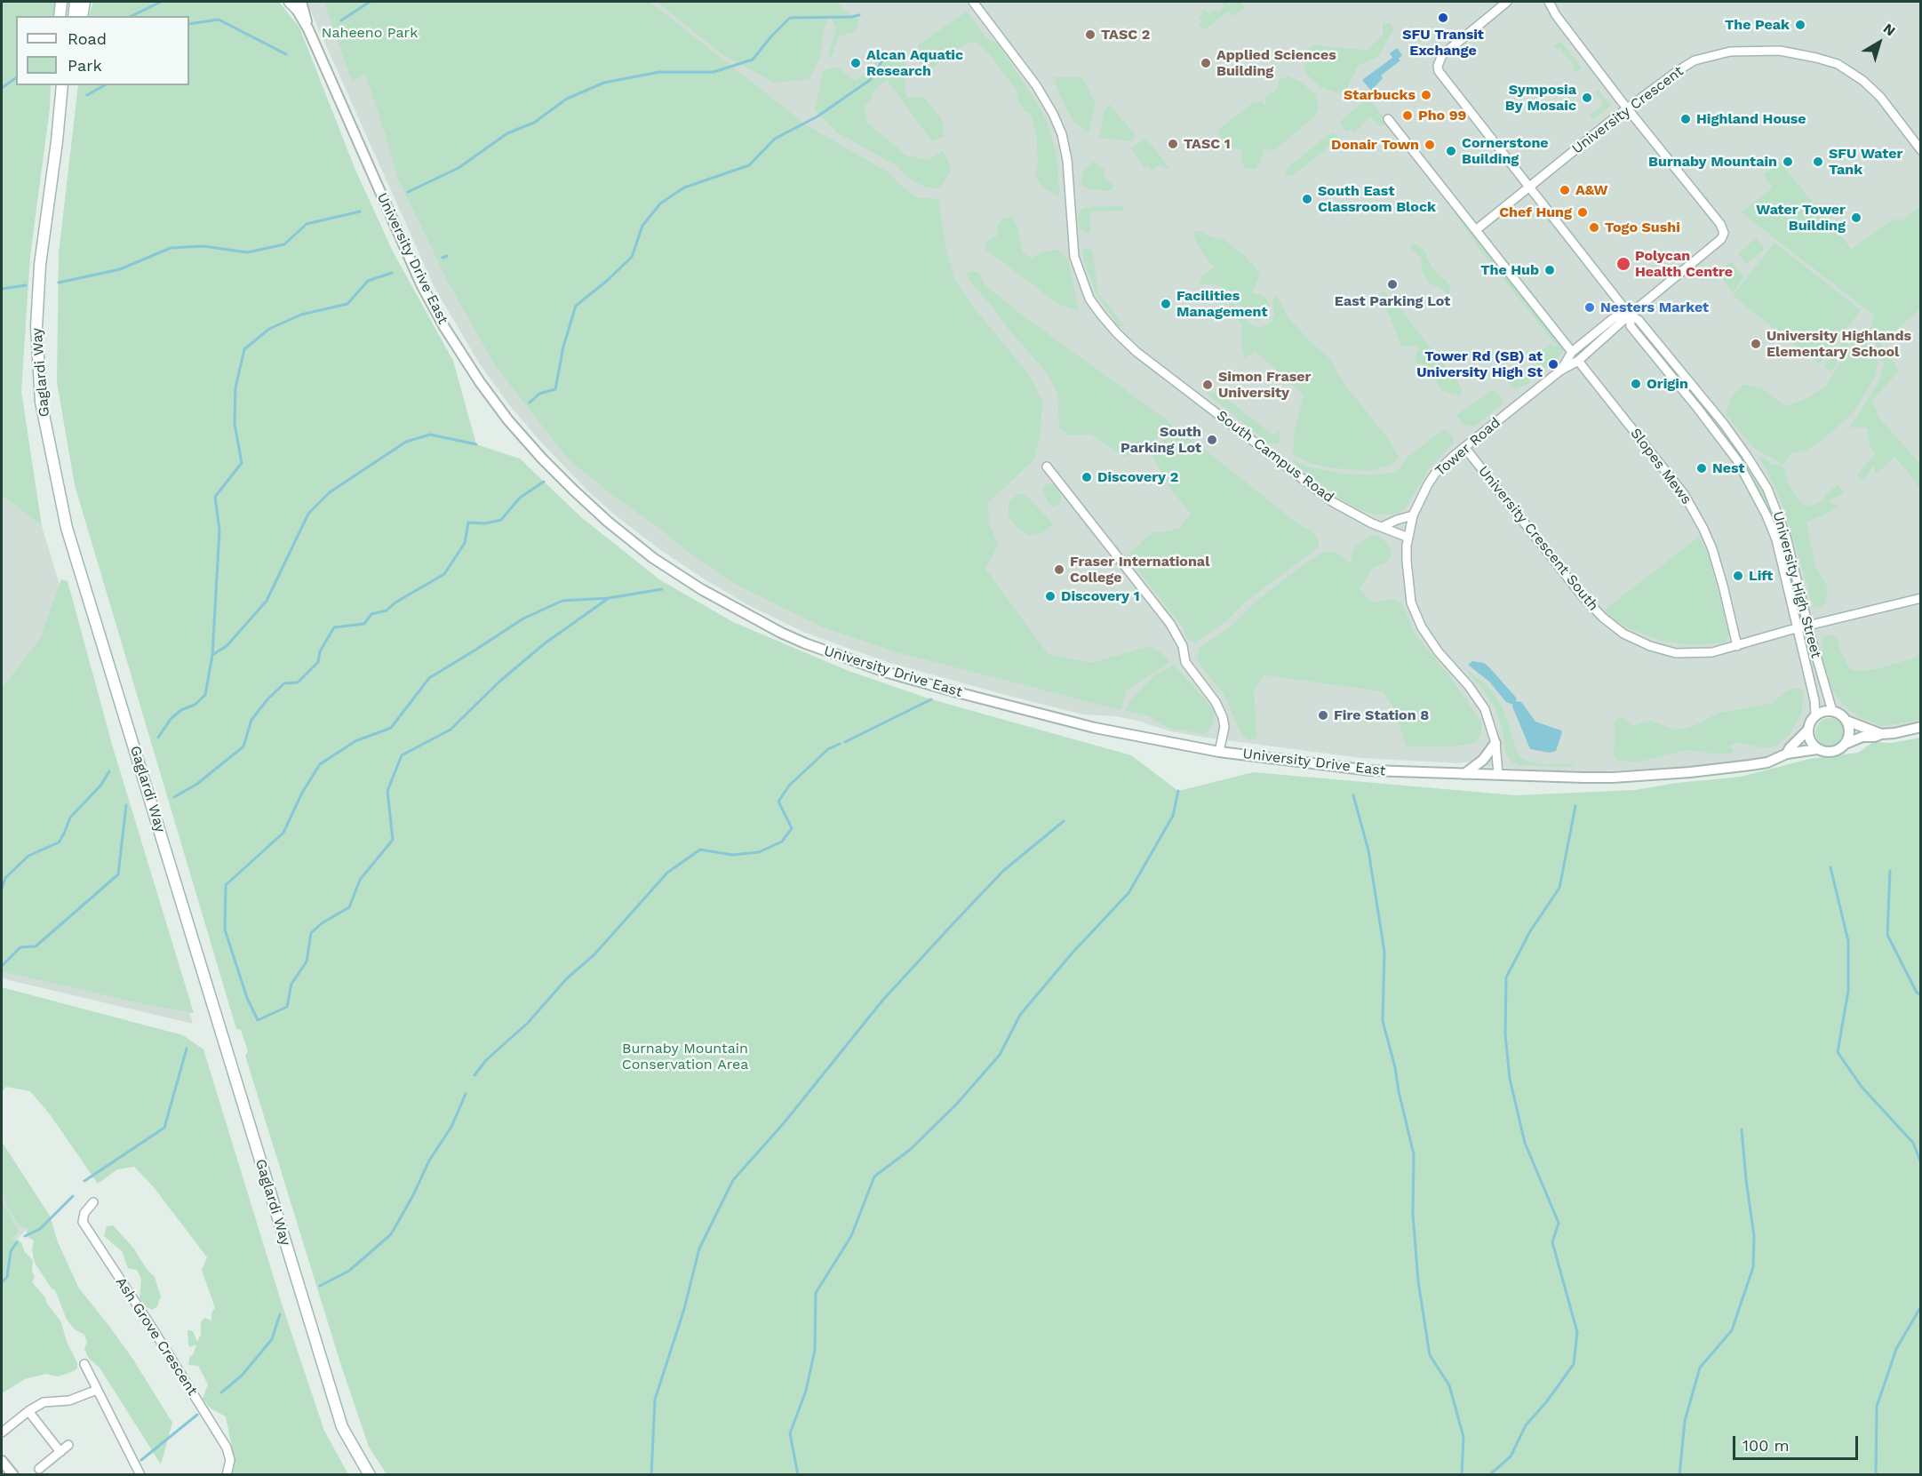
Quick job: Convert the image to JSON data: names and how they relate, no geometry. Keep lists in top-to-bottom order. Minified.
{"streets":{"main road":["Gaglardi Way"],"street":["University Crescent","University Drive East","Tower Road","South Campus Road","Slopes Mews","University Crescent South","University High Street","Ash Grove Crescent"]},"crossings":[["University Crescent","Tower Road"],["University Crescent","University High Street"],["University Drive East","Tower Road"],["University Drive East","University High Street"],["Tower Road","South Campus Road"],["Tower Road","Slopes Mews"],["Tower Road","University Crescent South"],["Tower Road","University High Street"],["Slopes Mews","University Crescent South"],["University Crescent South","University High Street"]],"parks":["Naheeno Park","Burnaby Mountain Conservation Area"],"places":["SFU Transit Exchange","The Peak","TASC 2","Alcan Aquatic Research","Applied Sciences Building","Starbucks","Symposia By Mosaic","Pho 99","Highland House","TASC 1","Donair Town","Cornerstone Building","Burnaby Mountain","SFU Water Tank","A&W","South East Classroom Block","Chef Hung","Water Tower Building","Togo Sushi","Polycan Health Centre","The Hub","East Parking Lot","Facilities Management","Nesters Market","University Highlands Elementary School","Tower Rd (SB) at University High St","Origin","Simon Fraser University","South Parking Lot","Nest","Discovery 2","Fraser International College","Lift","Discovery 1","Fire Station 8"],"legend":["Road","Park"],"scale_bar":"100 m","north":"top right"}
